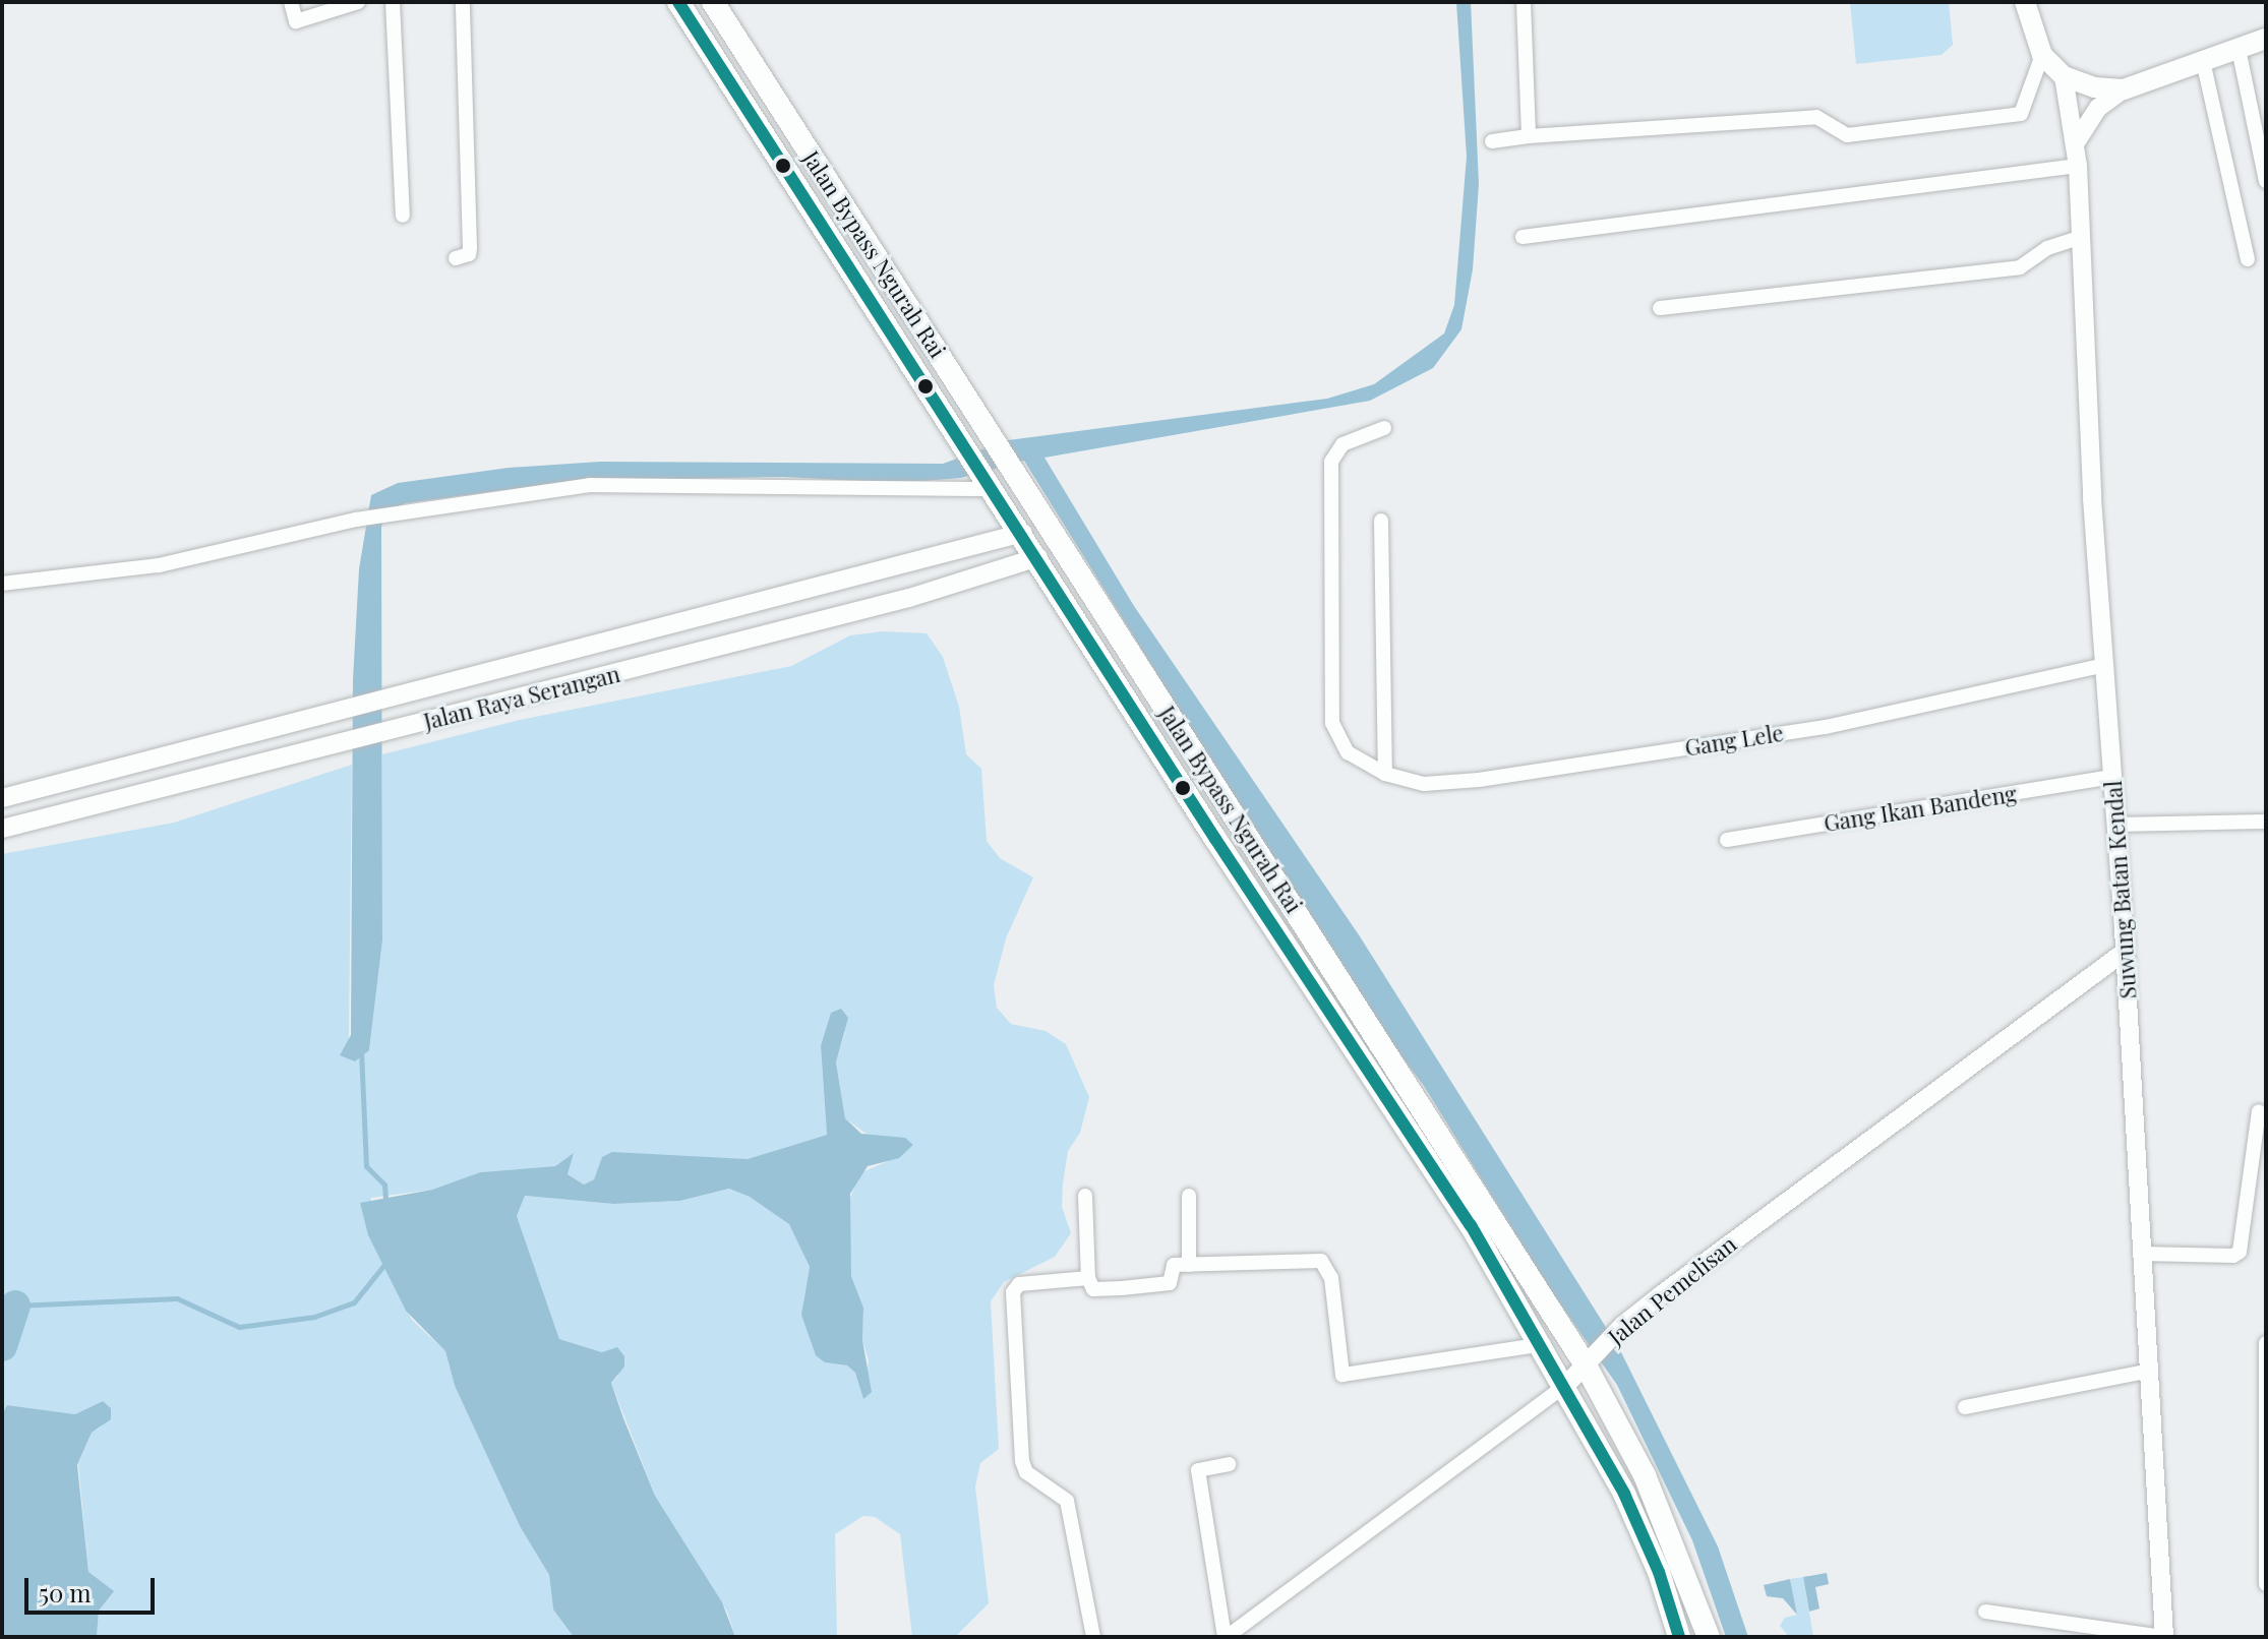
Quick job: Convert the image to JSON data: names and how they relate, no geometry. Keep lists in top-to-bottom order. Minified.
{"streets":{"highway":["Jalan Bypass Ngurah Rai"],"street":["Jalan Raya Serangan","Gang Lele","Gang Ikan Bandeng","Suwung Batan Kendal","Jalan Pemelisan"]},"crossings":[["Jalan Bypass Ngurah Rai","Jalan Raya Serangan"],["Jalan Bypass Ngurah Rai","Jalan Pemelisan"],["Gang Lele","Suwung Batan Kendal"],["Gang Ikan Bandeng","Suwung Batan Kendal"],["Suwung Batan Kendal","Jalan Pemelisan"]],"scale_bar":"50 m"}
